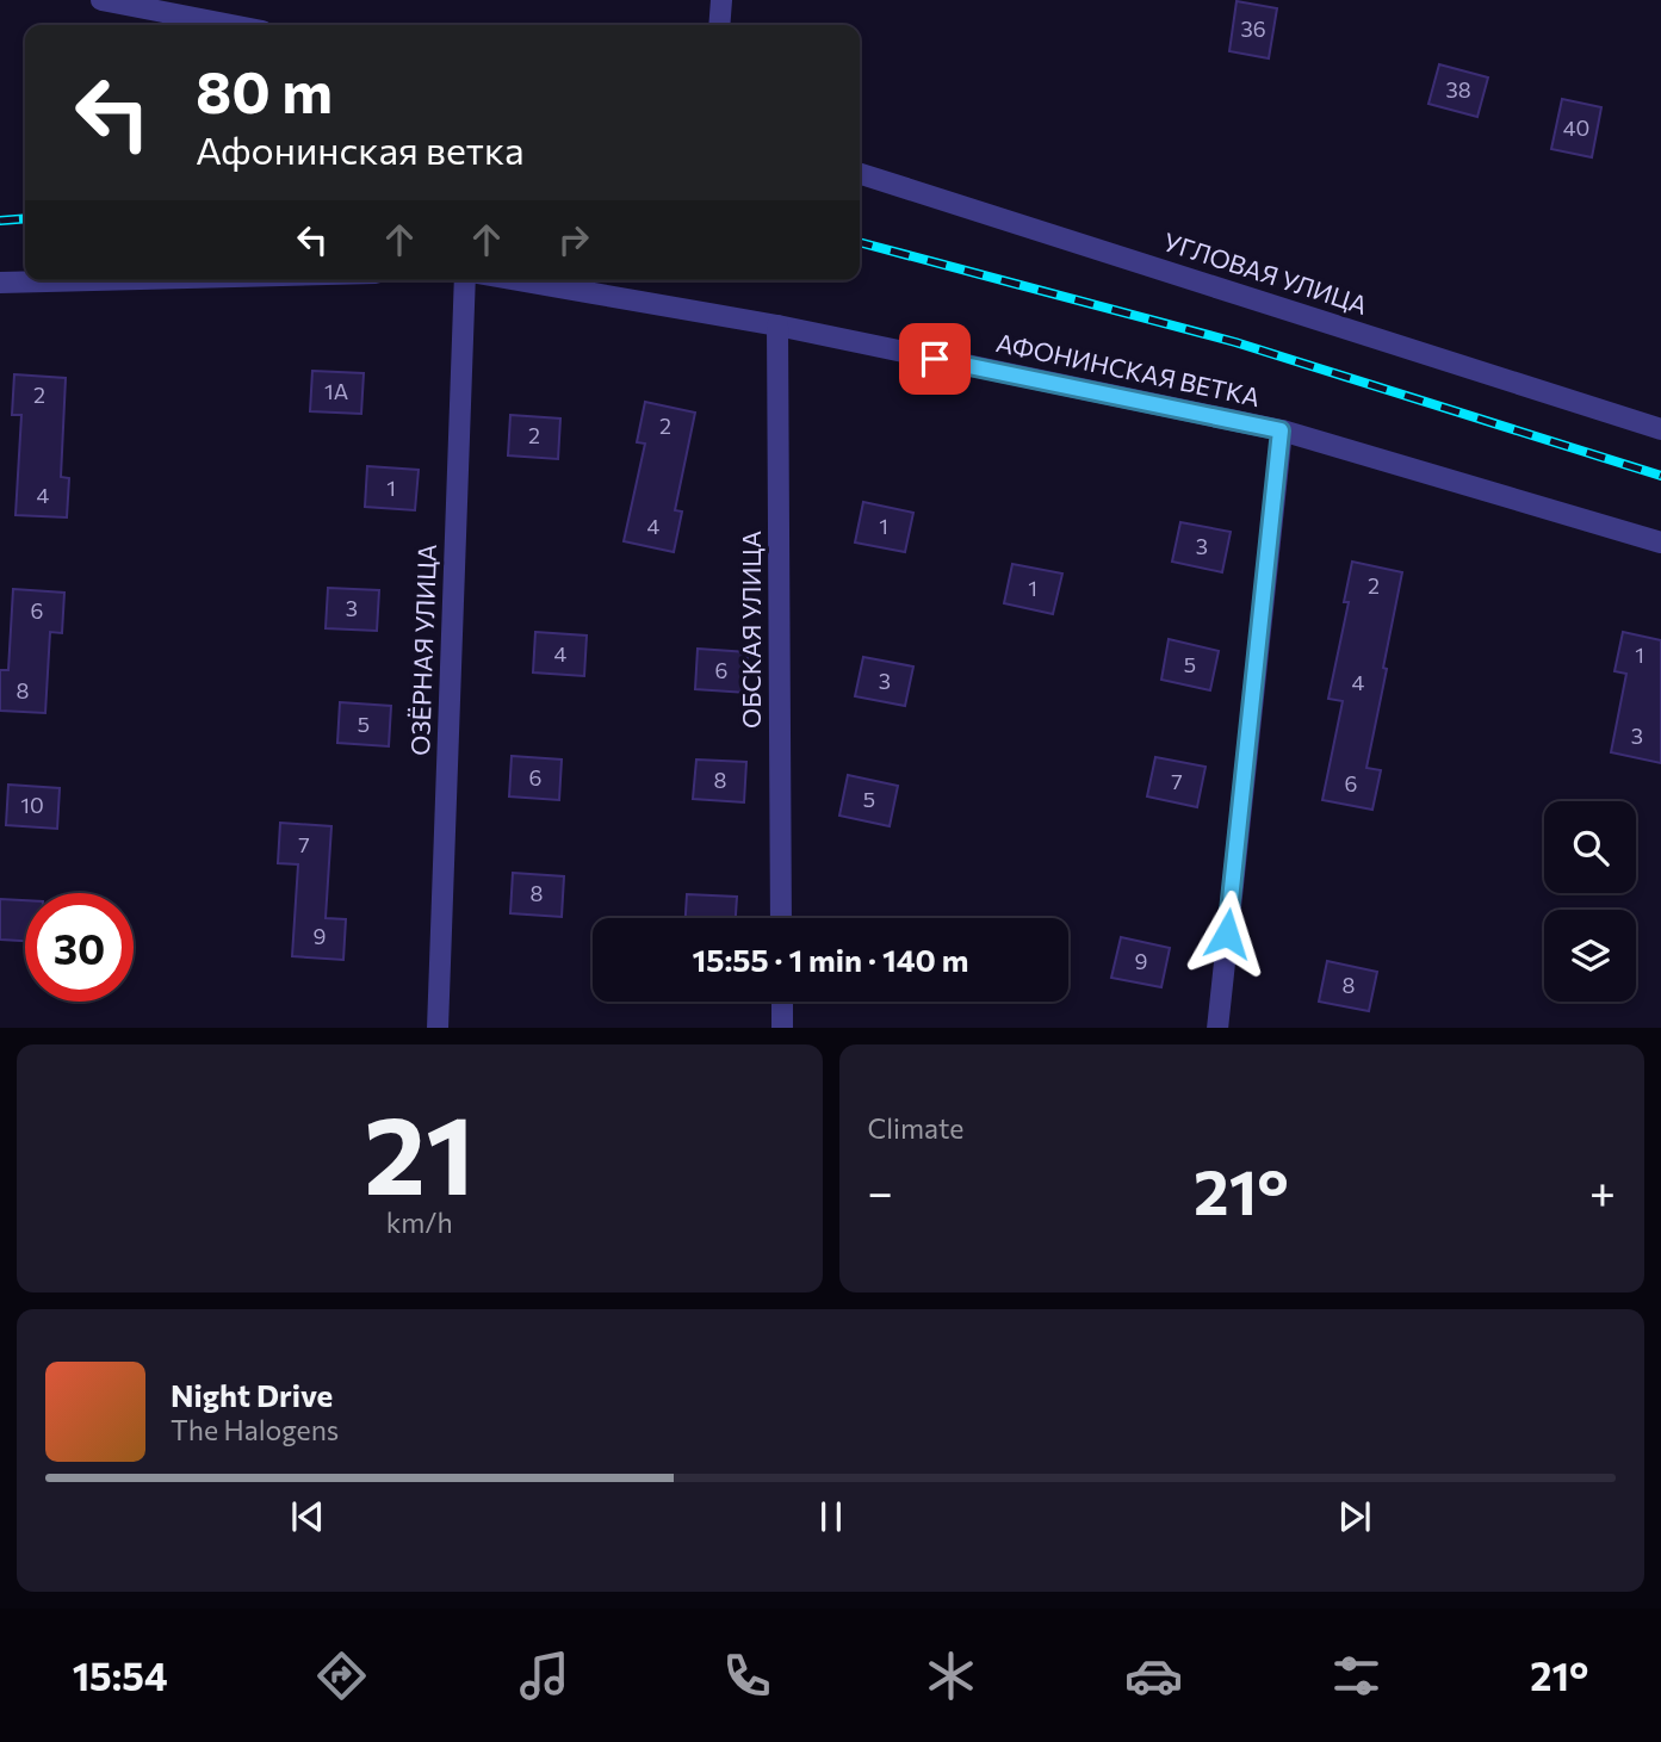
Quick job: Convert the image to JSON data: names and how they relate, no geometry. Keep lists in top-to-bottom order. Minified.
{"streets":{"street":["УГЛОВАЯ УЛИЦА","АФОНИНСКАЯ ВЕТКА","ОБСКАЯ УЛИЦА","ОЗЁРНАЯ УЛИЦА"]},"crossings":[["АФОНИНСКАЯ ВЕТКА","ОБСКАЯ УЛИЦА"]],"house_numbers":["36","38","40","1А","2","2","2","1","4","4","1","3","2","1","3","6","4","1","5","6","3","4","8","5","3","6","8","7","6","5","10","7","8","9","9","8"],"page":{"turn":["80 m","Афонинская ветка"],"limit":"30","trip":"15:55 · 1 min · 140 m","tile":[["21","km/h"],"Climate"],"heat":["−","21°","+"],"song":["Night Drive","The Halogens"],"tabs":["15:54","21°"]}}
